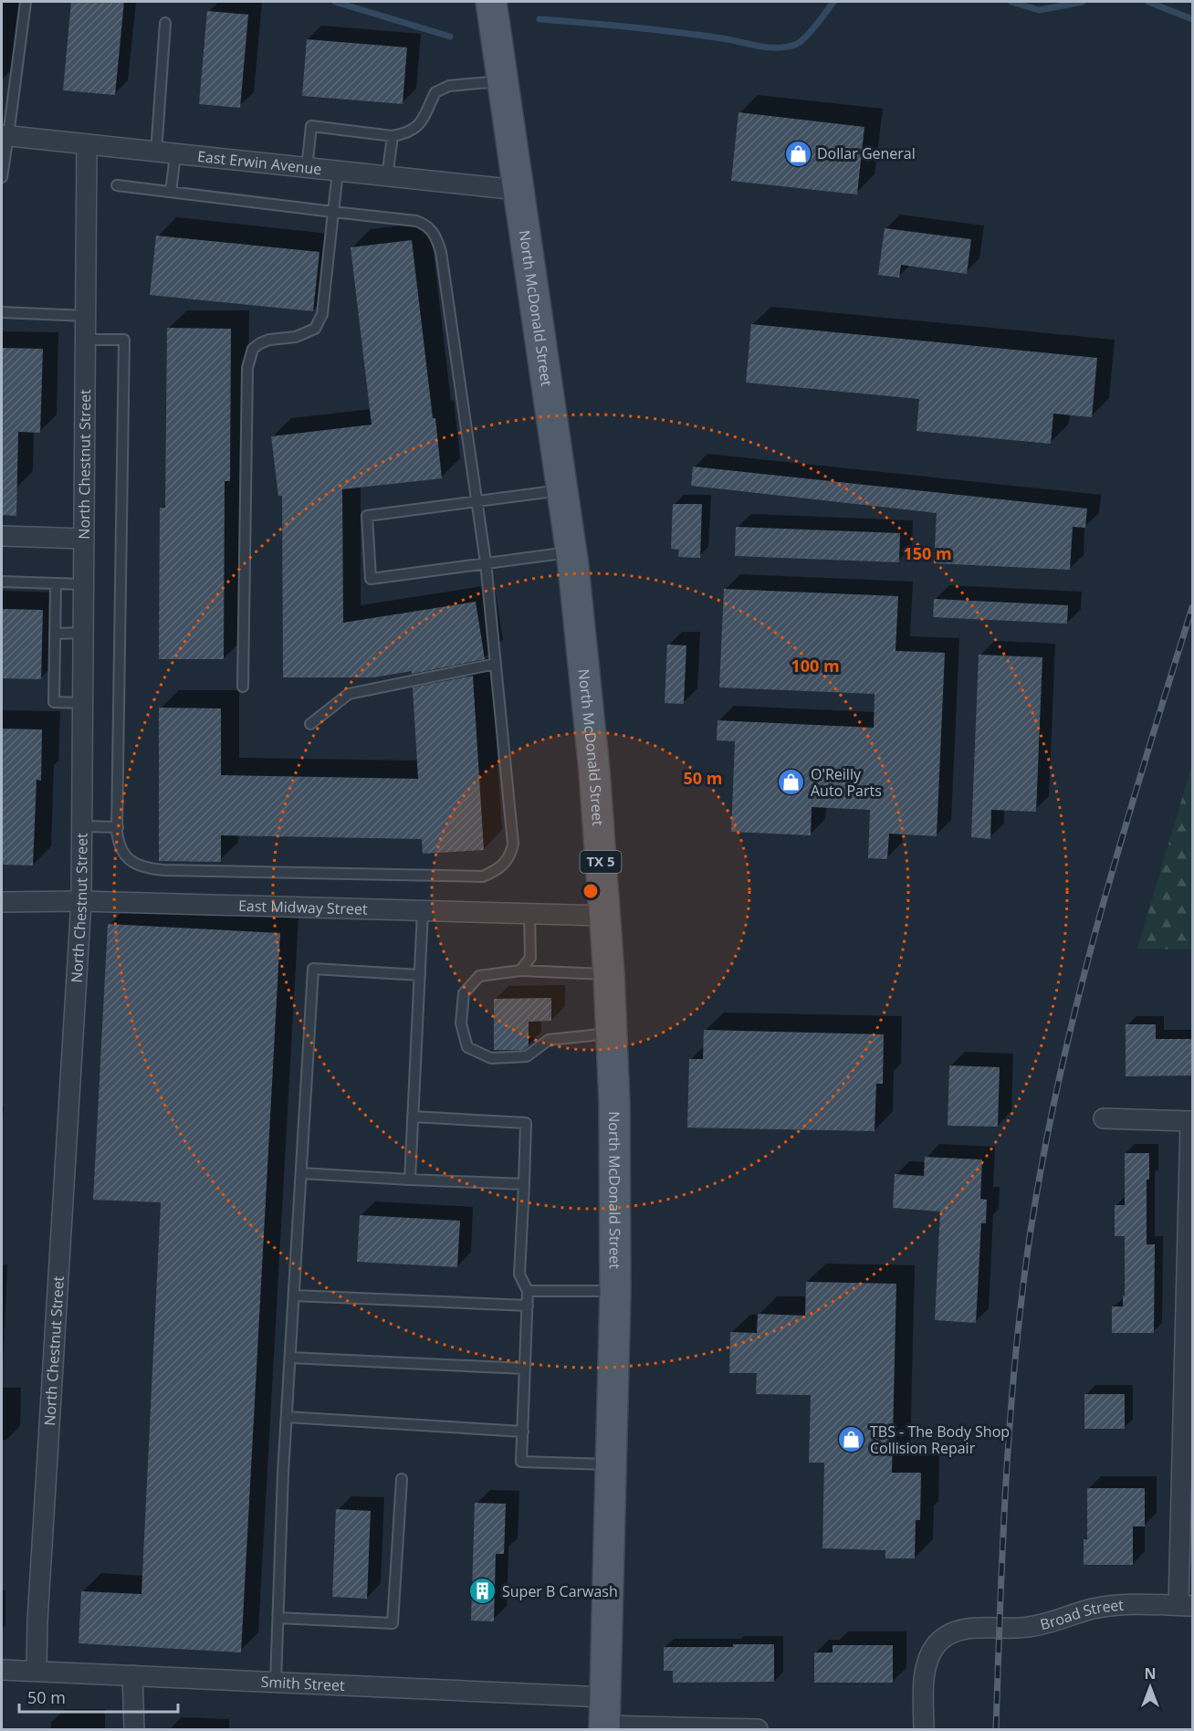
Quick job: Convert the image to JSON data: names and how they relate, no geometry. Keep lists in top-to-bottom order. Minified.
{"streets":{"main road":["North McDonald Street","TX 5"],"street":["East Erwin Avenue","North Chestnut Street","East Midway Street","Broad Street","Smith Street"]},"crossings":[["East Erwin Avenue","North McDonald Street"],["East Erwin Avenue","North Chestnut Street"],["North McDonald Street","East Midway Street"],["North McDonald Street","Smith Street"],["North Chestnut Street","East Midway Street"],["North Chestnut Street","Smith Street"]],"places":{"shop":["Dollar General","O'Reilly Auto Parts","TBS - The Body Shop Collision Repair"],"building":["Super B Carwash"]},"scale_bar":"50 m","north":"top","rings":["150 m","100 m","50 m"]}
